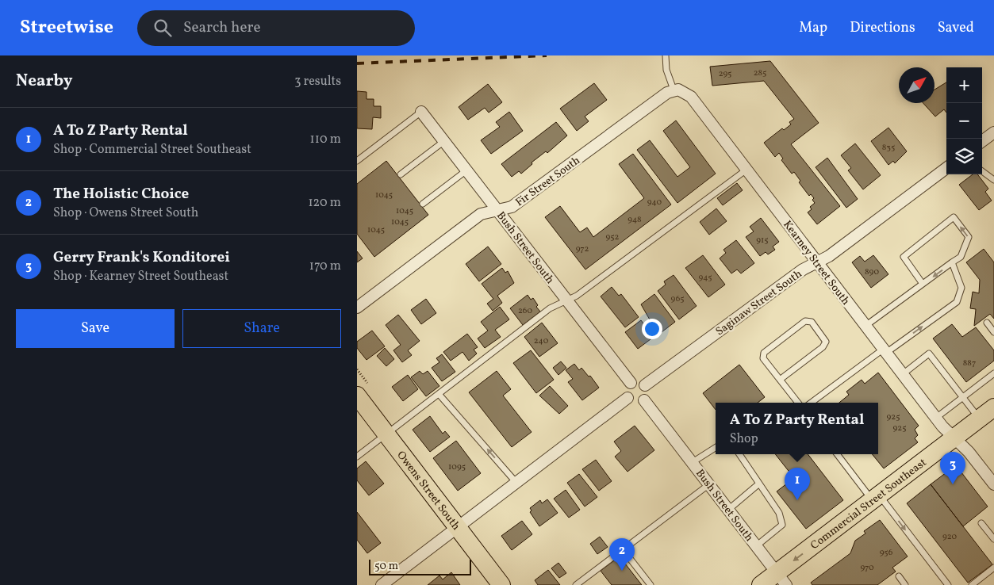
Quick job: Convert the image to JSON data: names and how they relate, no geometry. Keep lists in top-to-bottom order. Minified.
{"streets":{"main road":["Owens Street South","Commercial Street Southeast"],"street":["Fir Street South","Bush Street South","Kearney Street South","Saginaw Street South"]},"crossings":[["Fir Street South","Bush Street South"],["Fir Street South","Kearney Street South"],["Bush Street South","Saginaw Street South"],["Bush Street South","Commercial Street Southeast"],["Kearney Street South","Saginaw Street South"],["Kearney Street South","Commercial Street Southeast"]],"one_way":["Commercial Street Southeast"],"house_numbers":["285","295","835","1045","940","1045","948","1045","1045","952","915","972","890","945","965","260","240","887","925","925","1095","920","956","970"],"scale_bar":"50 m","north":"top right","page":{"header":"Streetwise","search":"Search here","nav":["Map","Directions","Saved"],"heading":["Nearby","3 results"],"map_buttons":["+","−"],"list":[{"mark":"1","name":"A To Z Party Rental","note":"Shop · Commercial Street Southeast","value":"110 m"},{"mark":"2","name":"The Holistic Choice","note":"Shop · Owens Street South","value":"120 m"},{"mark":"3","name":"Gerry Frank's Konditorei","note":"Shop · Kearney Street Southeast","value":"170 m"}],"buttons":["Save","Share"],"popup":["A To Z Party Rental","Shop"],"pins":["3","1","2"],"scale":"50 m"}}
